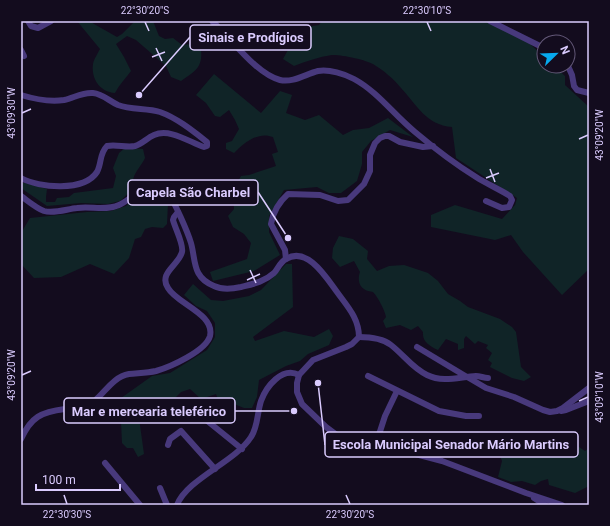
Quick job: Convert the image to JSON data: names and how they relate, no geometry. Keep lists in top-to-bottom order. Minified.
{"places":["Sinais e Prodígios","Capela São Charbel","Escola Municipal Senador Mário Martins","Mar e mercearia teleférico"],"scale_bar":"100 m","north":"top right","coordinates":["22°30'20\"S","22°30'10\"S","43°09'30\"W","43°09'20\"W","43°09'10\"W","22°30'30\"S"]}
